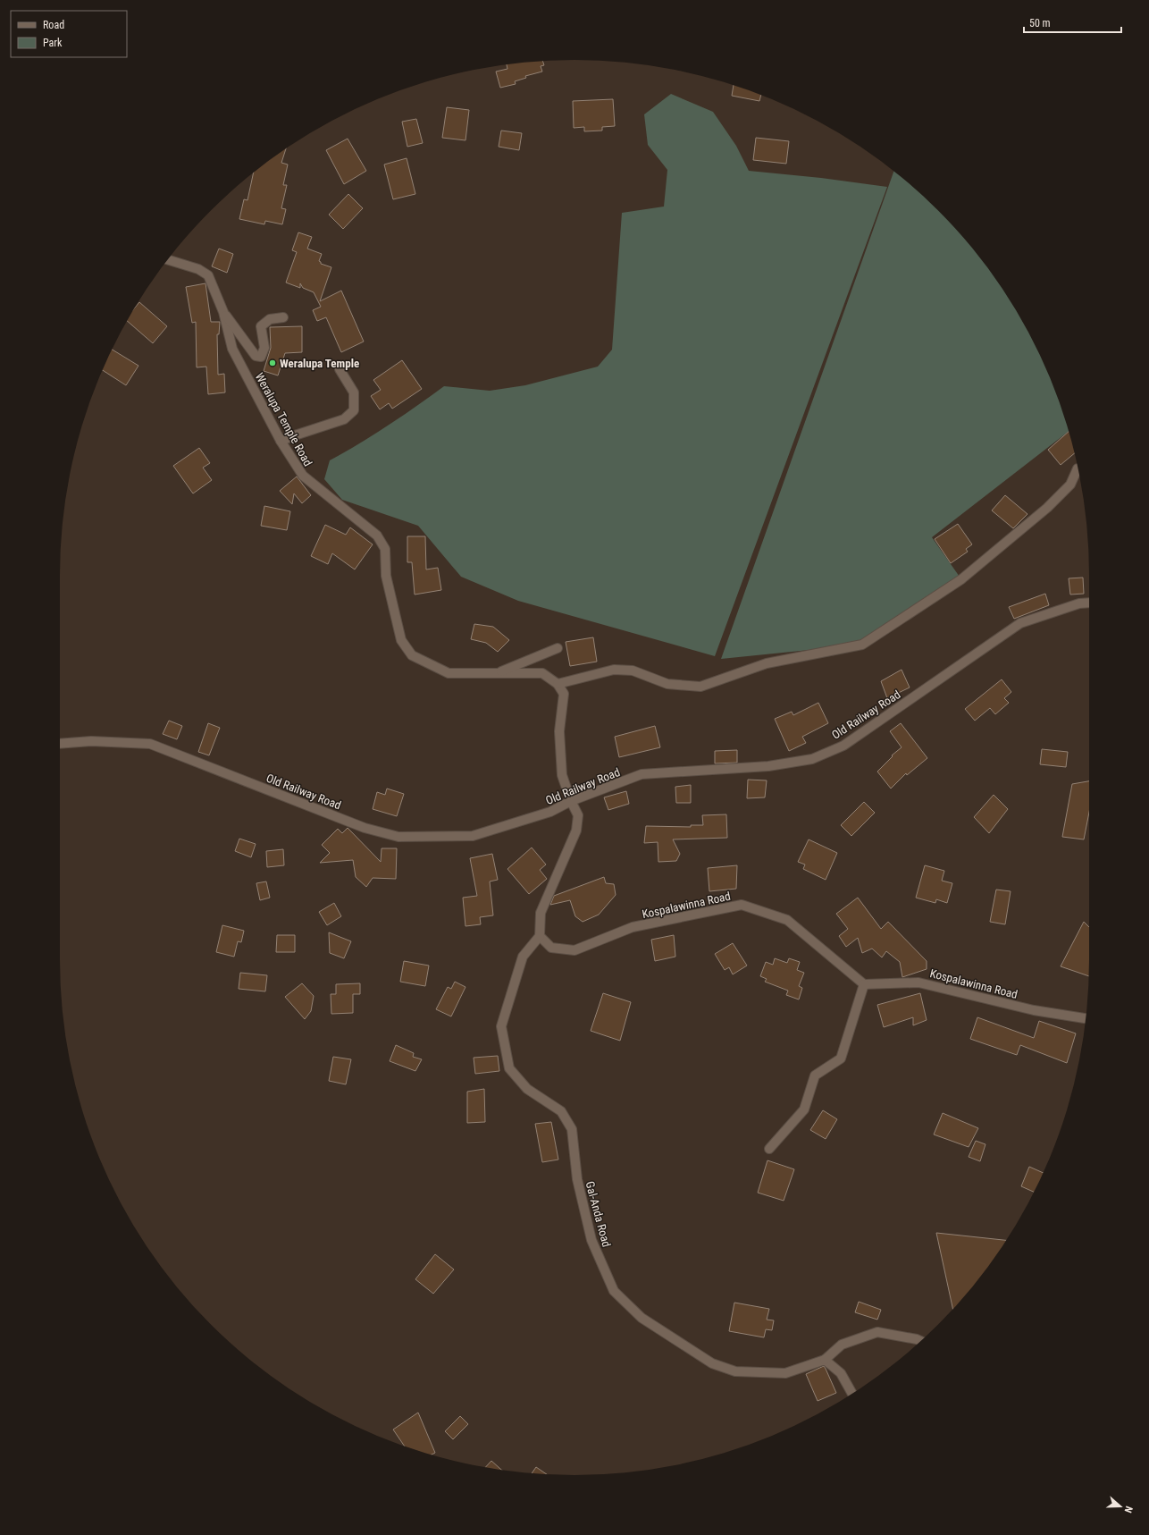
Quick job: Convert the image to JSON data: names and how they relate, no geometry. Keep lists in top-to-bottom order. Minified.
{"streets":{"street":["Weralupa Temple Road","Old Railway Road","Kospalawinna Road","Gal-Anda Road"]},"crossings":[["Kospalawinna Road","Gal-Anda Road"]],"places":["Weralupa Temple"],"legend":["Road","Park"],"scale_bar":"50 m","north":"right"}
